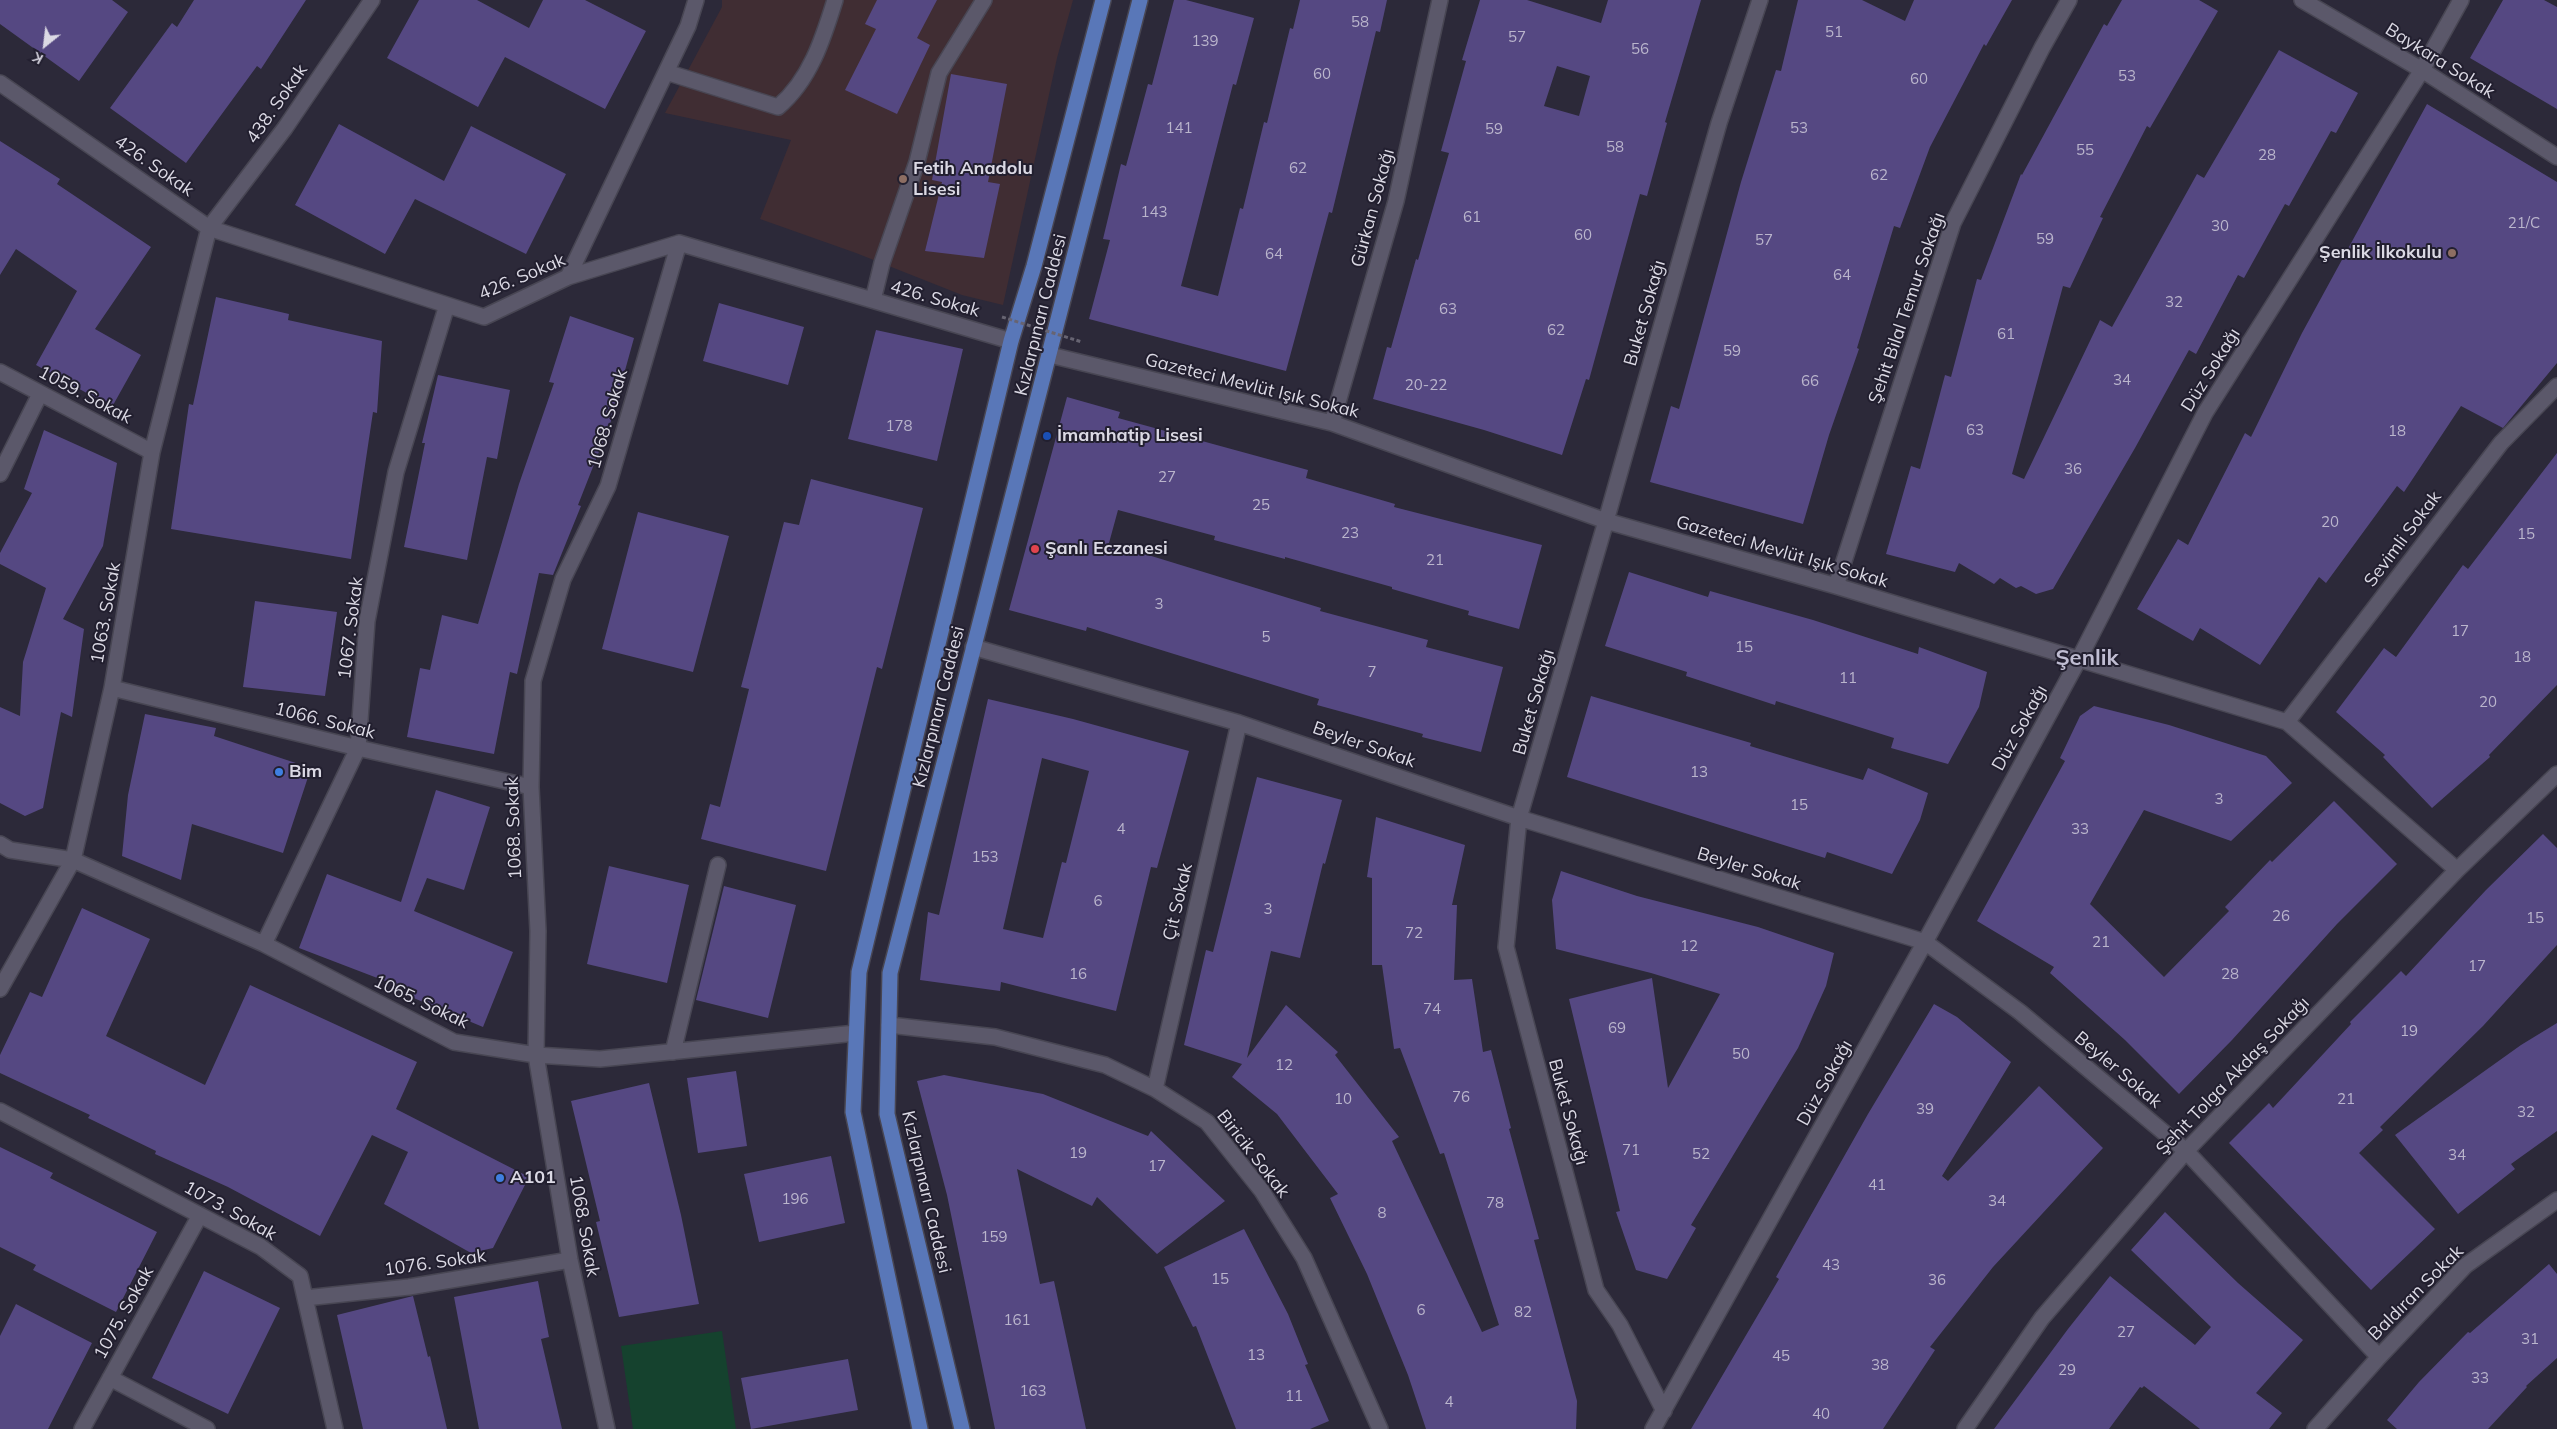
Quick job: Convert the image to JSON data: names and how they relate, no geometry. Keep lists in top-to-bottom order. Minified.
{"streets":{"main road":["Kızlarpınarı Caddesi"],"street":["Baykara Sokak","438. Sokak","426. Sokak","Gürkan Sokağı","Şehit Bilal Temur Sokağı","Buket Sokağı","Düz Sokağı","Gazeteci Mevlüt Işık Sokak","1059. Sokak","1068. Sokak","Sevimli Sokak","1063. Sokak","1067. Sokak","1066. Sokak","Beyler Sokak","Çit Sokak","1065. Sokak","Şehit Tolga Akdaş Sokağı","Biricik Sokak","1073. Sokak","1076. Sokak","Baldıran Sokak","1075. Sokak"]},"crossings":[["Baykara Sokak","Düz Sokağı"],["438. Sokak","426. Sokak"],["438. Sokak","1063. Sokak"],["426. Sokak","Kızlarpınarı Caddesi"],["426. Sokak","1068. Sokak"],["426. Sokak","1063. Sokak"],["426. Sokak","1067. Sokak"],["Gürkan Sokağı","Gazeteci Mevlüt Işık Sokak"],["Şehit Bilal Temur Sokağı","Gazeteci Mevlüt Işık Sokak"],["Buket Sokağı","Düz Sokağı"],["Buket Sokağı","Gazeteci Mevlüt Işık Sokak"],["Buket Sokağı","Beyler Sokak"],["Kızlarpınarı Caddesi","Gazeteci Mevlüt Işık Sokak"],["Kızlarpınarı Caddesi","Beyler Sokak"],["Kızlarpınarı Caddesi","1065. Sokak"],["Kızlarpınarı Caddesi","Biricik Sokak"],["Düz Sokağı","Gazeteci Mevlüt Işık Sokak"],["Düz Sokağı","Beyler Sokak"],["Gazeteci Mevlüt Işık Sokak","Sevimli Sokak"],["Gazeteci Mevlüt Işık Sokak","Şehit Tolga Akdaş Sokağı"],["1059. Sokak","1063. Sokak"],["1068. Sokak","1066. Sokak"],["1068. Sokak","1065. Sokak"],["1068. Sokak","1076. Sokak"],["1063. Sokak","1066. Sokak"],["1063. Sokak","1065. Sokak"],["1067. Sokak","1066. Sokak"],["1067. Sokak","1065. Sokak"],["Beyler Sokak","Çit Sokak"],["Beyler Sokak","Şehit Tolga Akdaş Sokağı"],["Beyler Sokak","Baldıran Sokak"],["Çit Sokak","Biricik Sokak"],["1073. Sokak","1076. Sokak"],["1073. Sokak","1075. Sokak"]],"districts":["Şenlik"],"places":["Fetih Anadolu Lisesi","Şenlik İlkokulu","İmamhatip Lisesi","Şanlı Eczanesi","Bim","A101"],"house_numbers":["58","51","57","139","56","60","53","60","141","53","59","58","55","28","62","62","143","61","21/C","30","60","59","57","64","64","32","63","62","61","59","34","66","20-22","178","63","18","36","27","25","20","23","15","21","3","17","5","15","18","7","11","20","13","3","15","4","33","153","6","3","26","15","72","21","12","17","16","28","74","69","19","50","12","76","10","21","39","32","71","19","52","34","17","41","196","34","78","8","159","43","15","36","6","82","161","27","31","13","45","38","29","33","163","11","4","40"],"north":"bottom left"}
